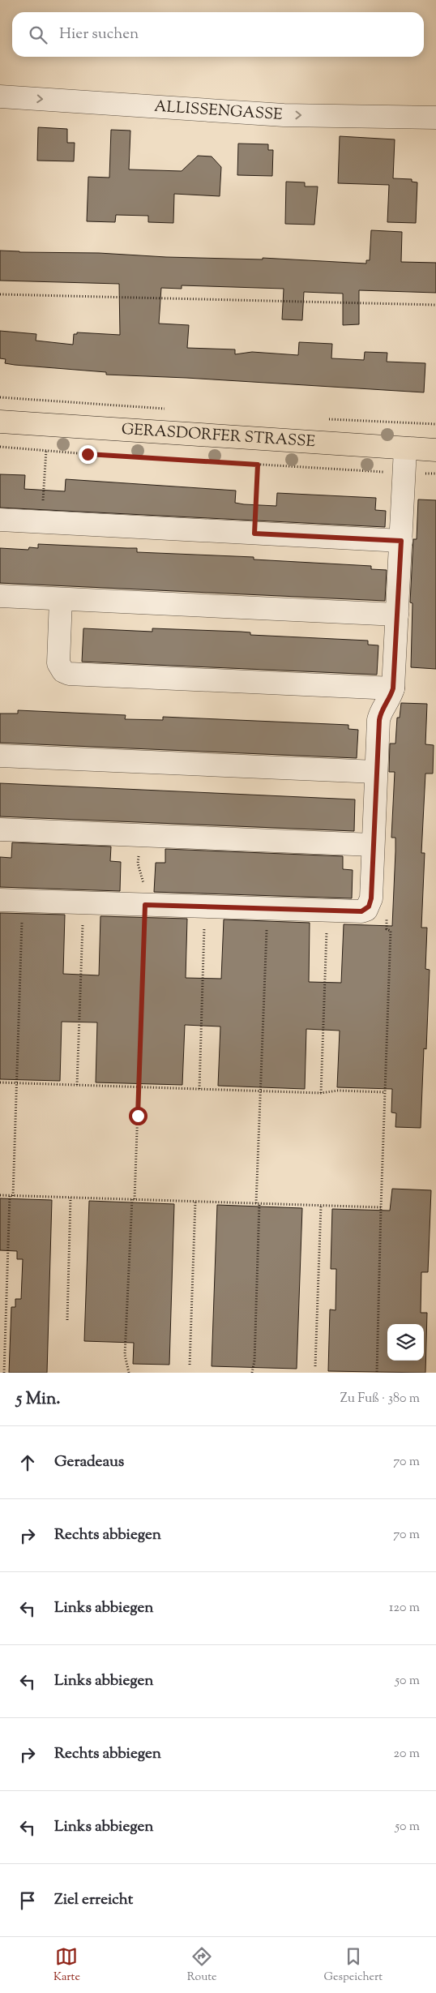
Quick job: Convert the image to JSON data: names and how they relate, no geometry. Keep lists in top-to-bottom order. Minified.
{"streets":{"main road":["GERASDORFER STRASSE"],"street":["ALLISSENGASSE"]},"one_way":["ALLISSENGASSE"],"page":{"search":"Hier suchen","heading":["5 Min.","Zu Fuß · 380 m"],"list":[["Geradeaus","70 m"],["Rechts abbiegen","70 m"],["Links abbiegen","120 m"],["Links abbiegen","50 m"],["Rechts abbiegen","20 m"],["Links abbiegen","50 m"],"Ziel erreicht"],"nav":["Karte","Route","Gespeichert"]}}
